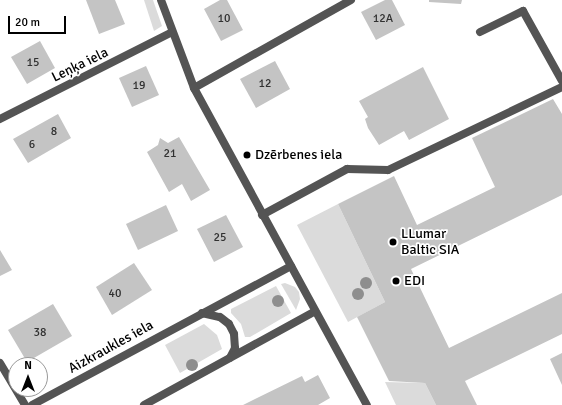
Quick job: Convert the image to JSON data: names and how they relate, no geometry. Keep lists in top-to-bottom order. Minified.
{"streets":{"street":["Leņķa iela","Aizkraukles iela"]},"places":["Dzērbenes iela","LLumar Baltic SIA","EDI"],"house_numbers":["10","12A","15","12","19","8","6","21","25","40","38"],"scale_bar":"20 m","north":"top"}
